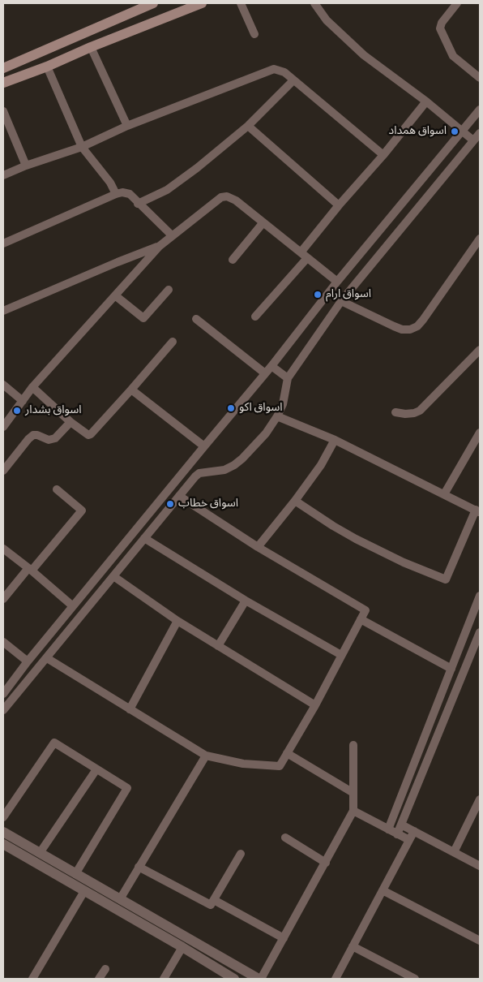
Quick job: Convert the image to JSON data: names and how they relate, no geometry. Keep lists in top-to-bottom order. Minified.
{"places":["اسواق همداد","اسواق ارام","اسواق اكو","اسواق بشدار","اسواق خطاب"]}
